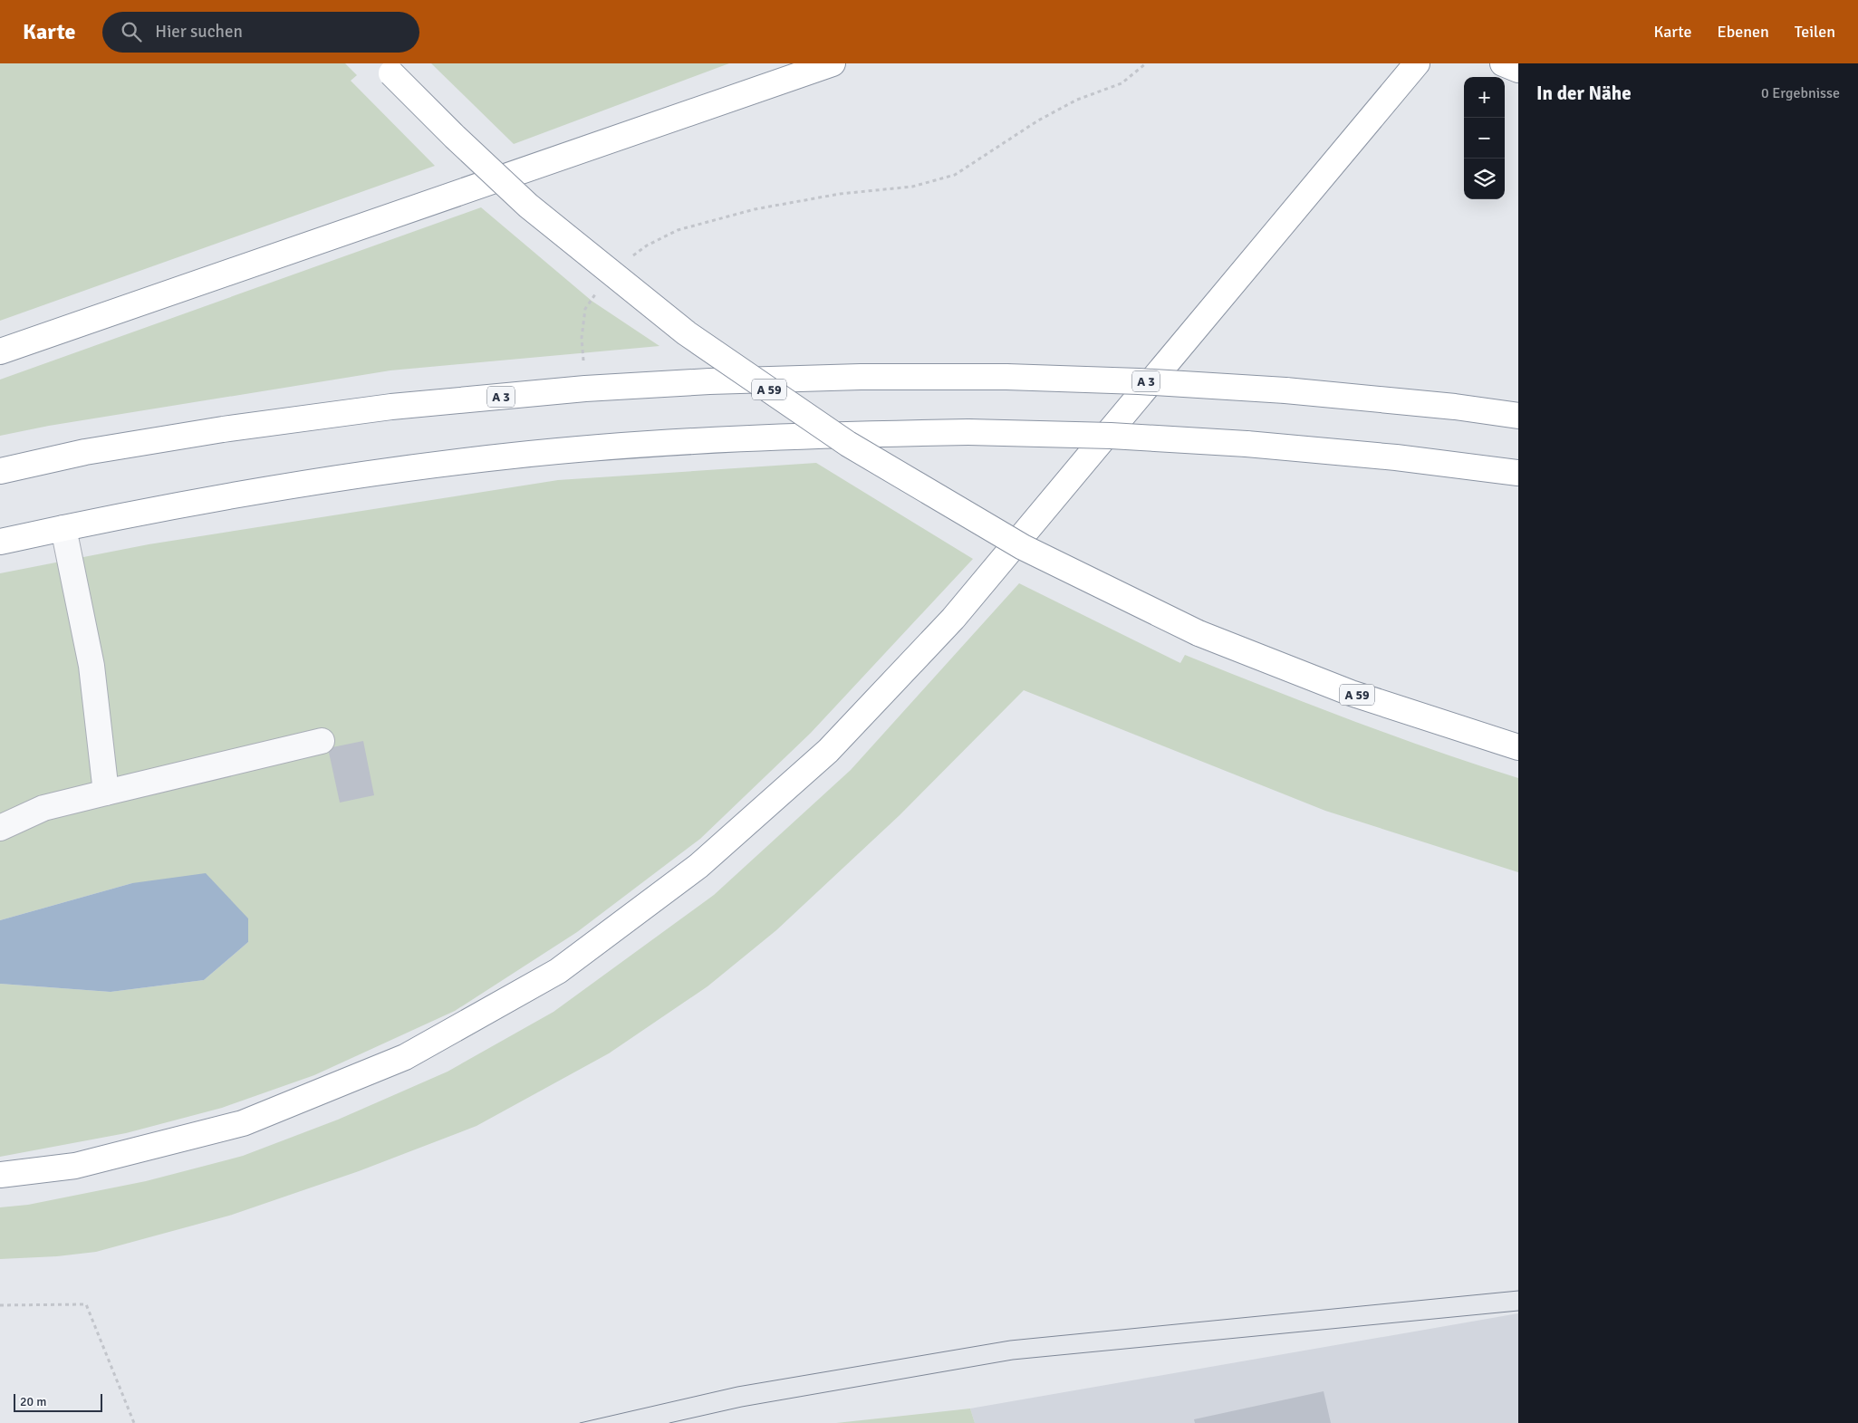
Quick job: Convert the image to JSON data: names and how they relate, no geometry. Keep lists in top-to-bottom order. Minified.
{"streets":{"highway":["A 3","A 59"]},"scale_bar":"20 m","page":{"header":"Karte","search":"Hier suchen","nav":["Karte","Ebenen","Teilen"],"heading":["In der Nähe","0 Ergebnisse"],"map_buttons":["+","−"],"scale":"20 m"}}
